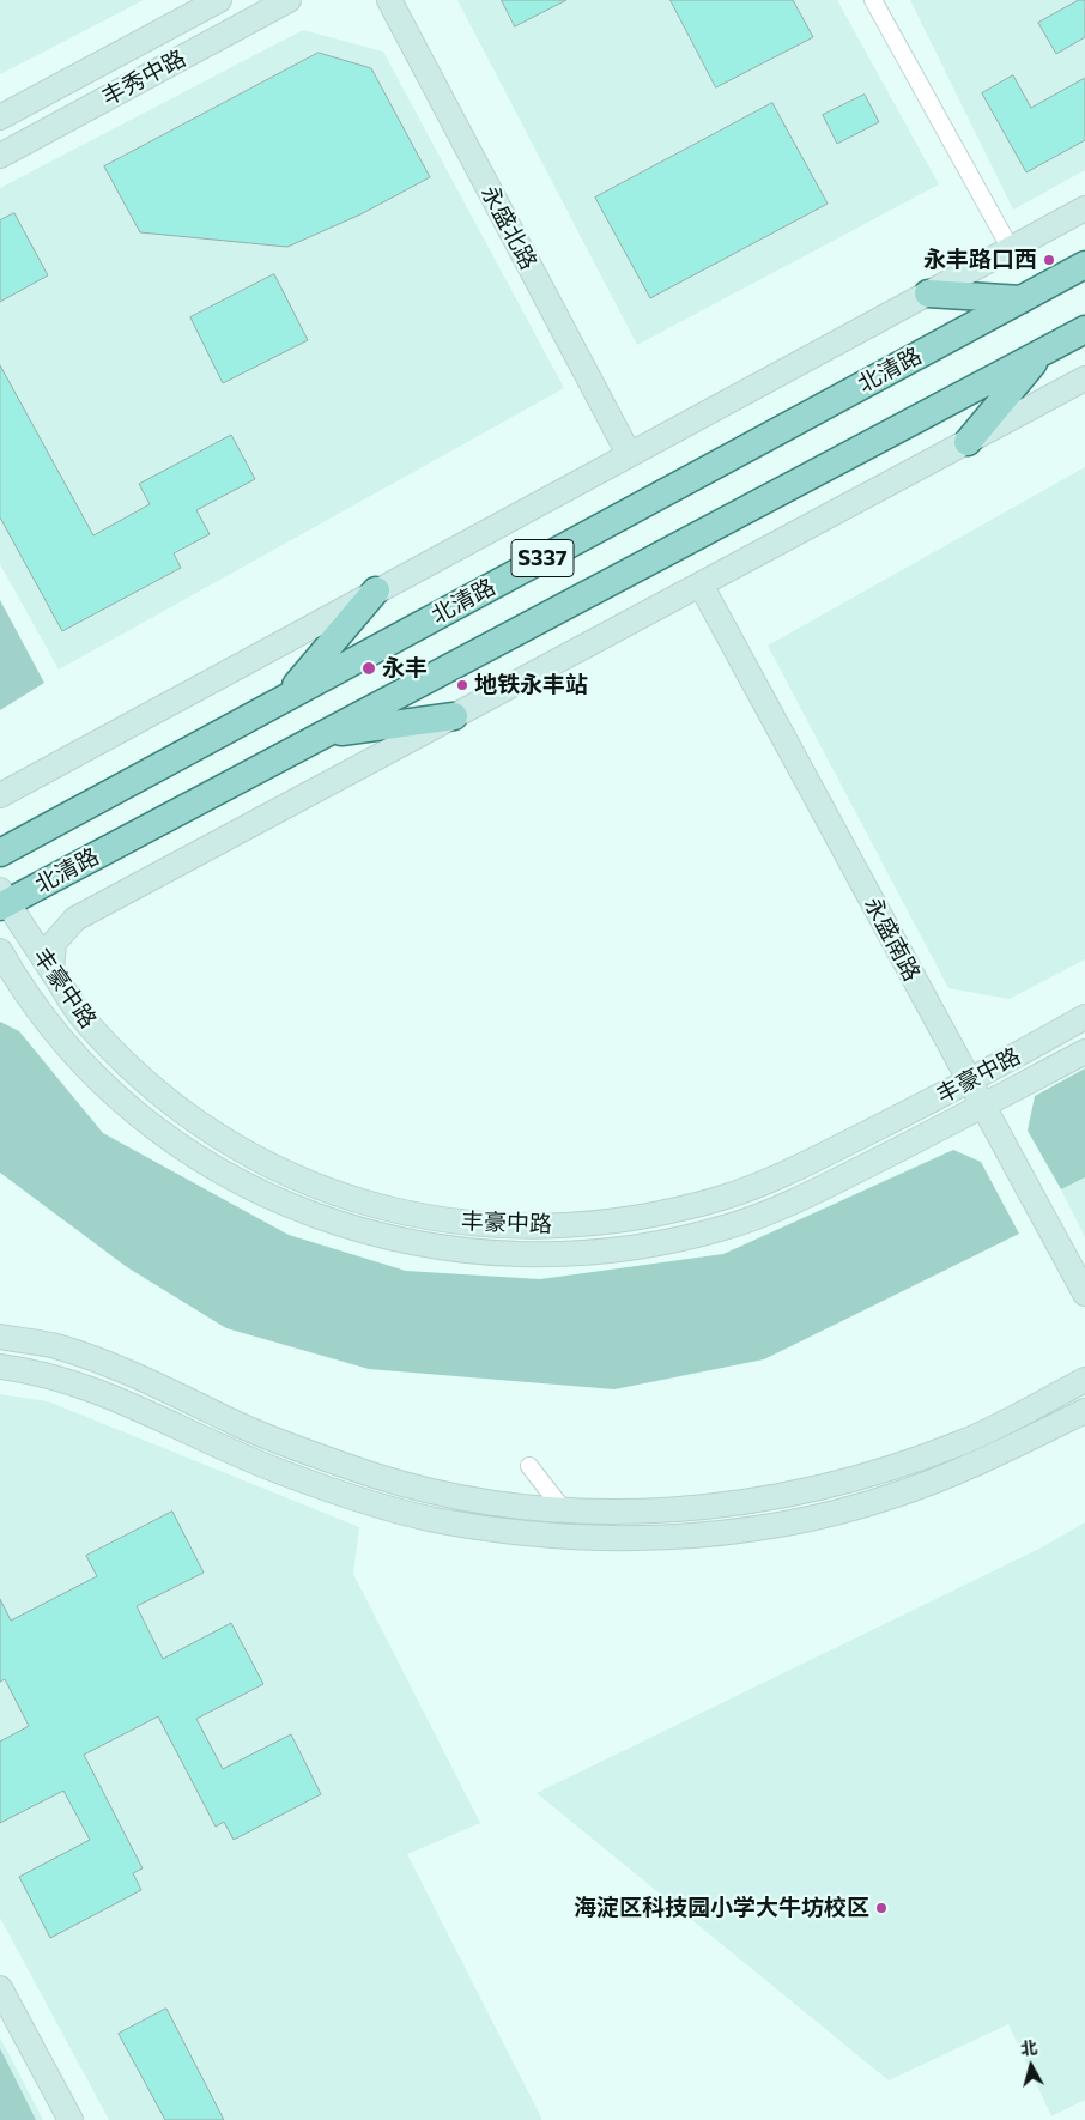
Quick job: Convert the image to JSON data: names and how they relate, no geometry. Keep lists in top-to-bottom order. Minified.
{"streets":{"main road":["北清路","S337"],"street":["丰秀中路","永盛北路","永盛南路","丰豪中路"]},"crossings":[["北清路","永盛南路"],["北清路","丰豪中路"],["永盛南路","丰豪中路"]],"places":["永丰路口西","永丰","地铁永丰站","海淀区科技园小学大牛坊校区"],"north":"top"}
